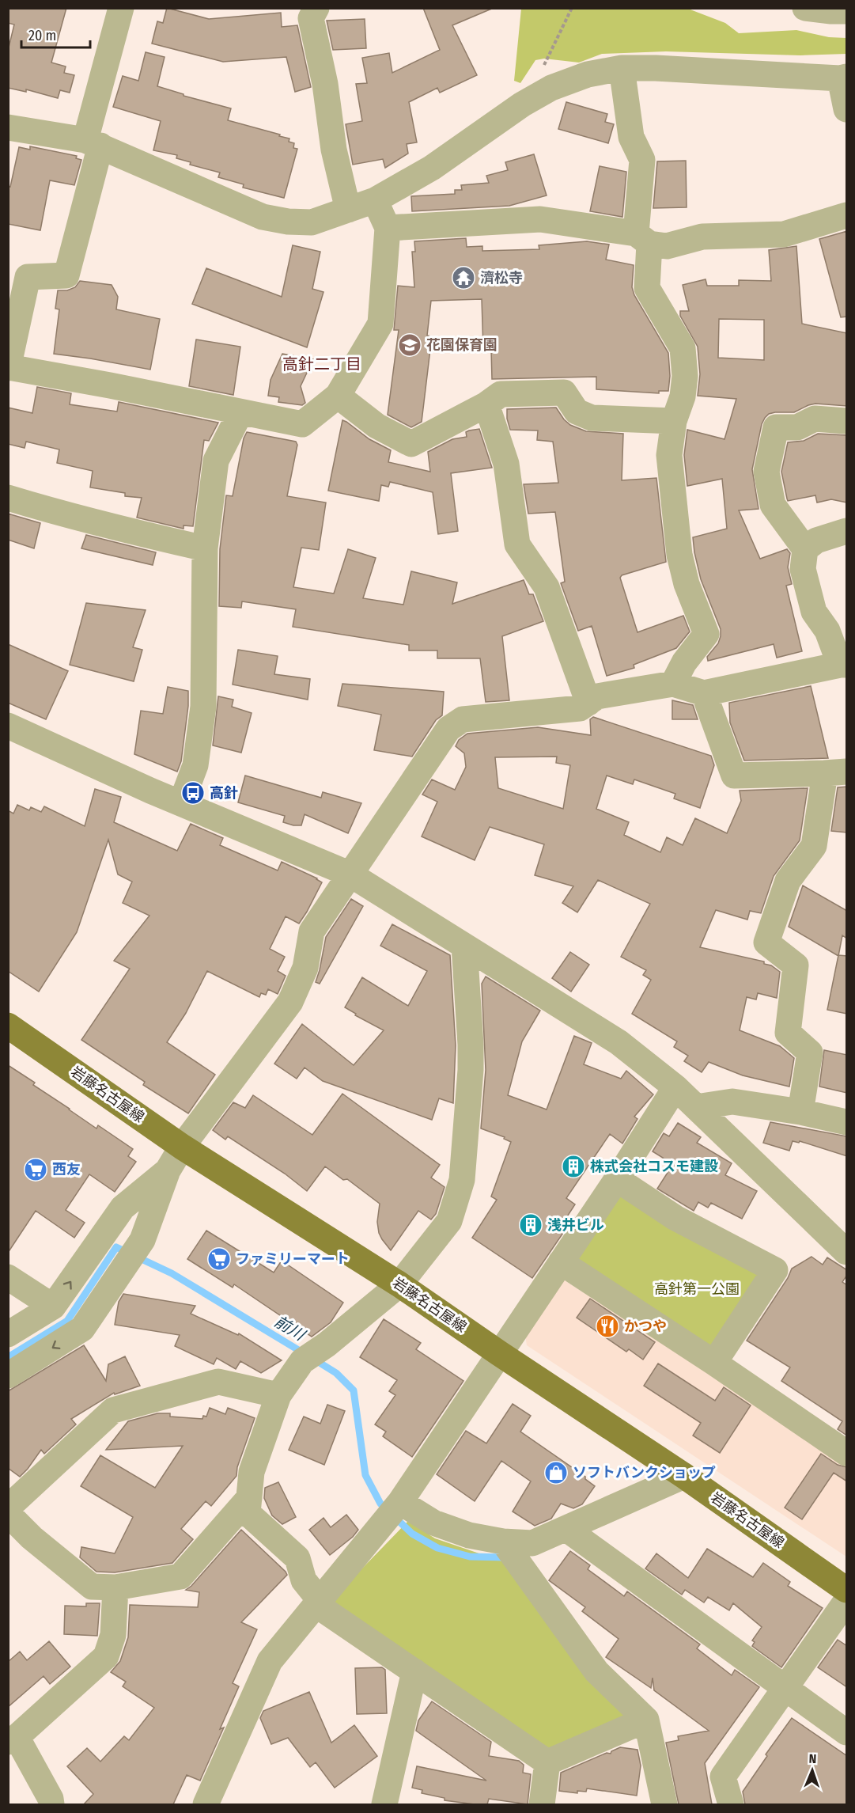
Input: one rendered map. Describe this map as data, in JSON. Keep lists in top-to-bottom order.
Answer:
{
  "streets": {
    "main road": ["岩藤名古屋線"]
  },
  "districts": ["高針二丁目"],
  "water": ["前川"],
  "parks": ["高針第一公園"],
  "places": {
    "temple": ["濟松寺"],
    "school or university": ["花園保育園"],
    "bus stop": ["高針"],
    "building": ["株式会社コスモ建設", "浅井ビル"],
    "supermarket": ["西友", "ファミリーマート"],
    "restaurant": ["かつや"],
    "shop": ["ソフトバンクショップ"]
  },
  "scale_bar": "20 m",
  "north": "top"
}
